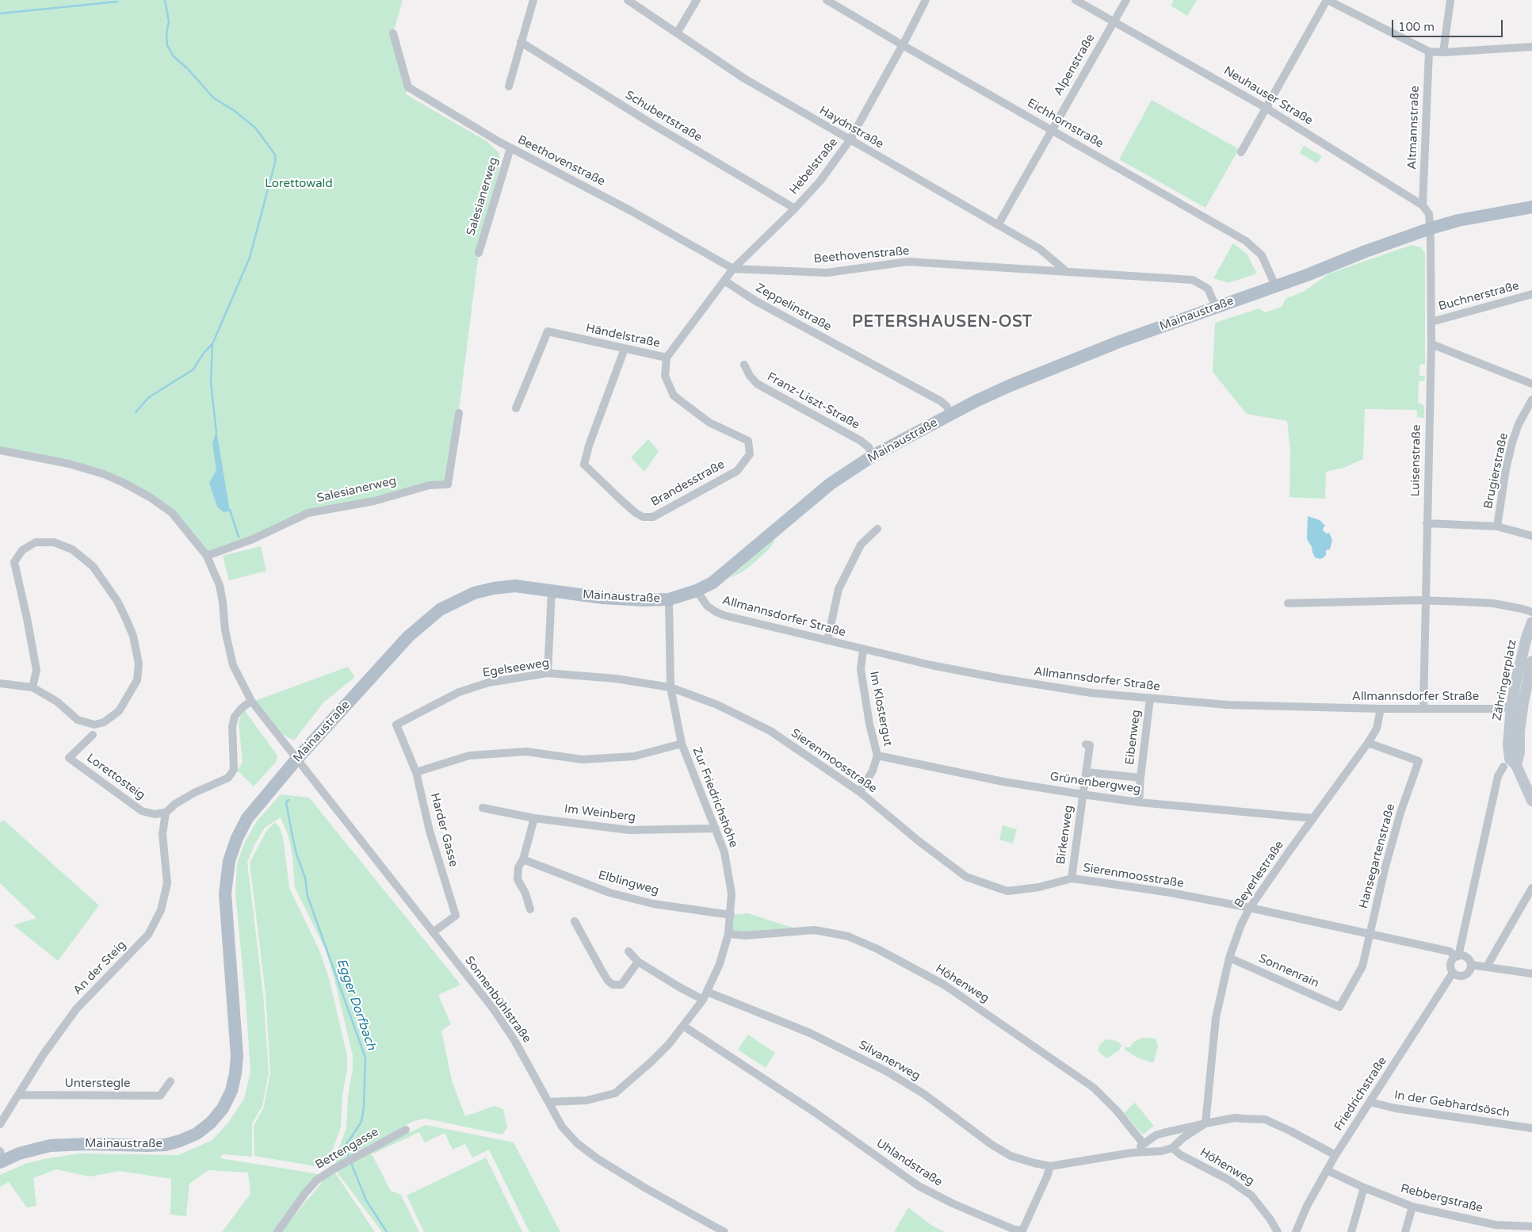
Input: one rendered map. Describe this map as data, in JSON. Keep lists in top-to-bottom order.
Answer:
{
  "streets": {
    "main road": ["Mainaustraße", "Zähringerplatz"],
    "street": [
      "Alpenstraße",
      "Neuhauser Straße",
      "Schubertstraße",
      "Eichhornstraße",
      "Haydnstraße",
      "Altmannstraße",
      "Beethovenstraße",
      "Hebelstraße",
      "Salesianerweg",
      "Buchnerstraße",
      "Zeppelinstraße",
      "Händelstraße",
      "Franz-Liszt-Straße",
      "Luisenstraße",
      "Brugierstraße",
      "Brandesstraße",
      "Allmannsdorfer Straße",
      "Egelseeweg",
      "Im Klostergut",
      "Eibenweg",
      "Sierenmoosstraße",
      "Lorettosteig",
      "Grünenbergweg",
      "Zur Friedrichshöhe",
      "Im Weinberg",
      "Harder Gasse",
      "Birkenweg",
      "Hansegartenstraße",
      "Beyerlestraße",
      "Elblingweg",
      "An der Steig",
      "Sonnenrain",
      "Höhenweg",
      "Sonnenbühlstraße",
      "Silvanerweg",
      "Unterstegle",
      "Friedrichstraße",
      "In der Gebhardsösch",
      "Bettengasse",
      "Uhlandstraße",
      "Rebbergstraße"
    ]
  },
  "crossings": [
    ["Alpenstraße", "Neuhauser Straße"],
    ["Alpenstraße", "Eichhornstraße"],
    ["Alpenstraße", "Haydnstraße"],
    ["Neuhauser Straße", "Altmannstraße"],
    ["Schubertstraße", "Hebelstraße"],
    ["Eichhornstraße", "Hebelstraße"],
    ["Eichhornstraße", "Mainaustraße"],
    ["Haydnstraße", "Beethovenstraße"],
    ["Haydnstraße", "Hebelstraße"],
    ["Beethovenstraße", "Hebelstraße"],
    ["Beethovenstraße", "Salesianerweg"],
    ["Beethovenstraße", "Mainaustraße"],
    ["Beethovenstraße", "Händelstraße"],
    ["Hebelstraße", "Händelstraße"],
    ["Salesianerweg", "Sonnenbühlstraße"],
    ["Buchnerstraße", "Luisenstraße"],
    ["Zeppelinstraße", "Mainaustraße"],
    ["Zeppelinstraße", "Händelstraße"],
    ["Mainaustraße", "Franz-Liszt-Straße"],
    ["Mainaustraße", "Luisenstraße"],
    ["Mainaustraße", "Allmannsdorfer Straße"],
    ["Mainaustraße", "Zur Friedrichshöhe"],
    ["Mainaustraße", "Sonnenbühlstraße"],
    ["Händelstraße", "Brandesstraße"],
    ["Luisenstraße", "Allmannsdorfer Straße"],
    ["Allmannsdorfer Straße", "Zähringerplatz"],
    ["Allmannsdorfer Straße", "Im Klostergut"],
    ["Allmannsdorfer Straße", "Eibenweg"],
    ["Allmannsdorfer Straße", "Beyerlestraße"],
    ["Egelseeweg", "Sierenmoosstraße"],
    ["Egelseeweg", "Zur Friedrichshöhe"],
    ["Egelseeweg", "Harder Gasse"],
    ["Im Klostergut", "Sierenmoosstraße"],
    ["Im Klostergut", "Grünenbergweg"],
    ["Eibenweg", "Grünenbergweg"],
    ["Sierenmoosstraße", "Zur Friedrichshöhe"],
    ["Sierenmoosstraße", "Birkenweg"],
    ["Sierenmoosstraße", "Hansegartenstraße"],
    ["Sierenmoosstraße", "Beyerlestraße"],
    ["Sierenmoosstraße", "Friedrichstraße"],
    ["Lorettosteig", "An der Steig"],
    ["Grünenbergweg", "Birkenweg"],
    ["Grünenbergweg", "Beyerlestraße"],
    ["Zur Friedrichshöhe", "Im Weinberg"],
    ["Zur Friedrichshöhe", "Elblingweg"],
    ["Zur Friedrichshöhe", "Höhenweg"],
    ["Zur Friedrichshöhe", "Sonnenbühlstraße"],
    ["Zur Friedrichshöhe", "Silvanerweg"],
    ["Zur Friedrichshöhe", "Uhlandstraße"],
    ["Harder Gasse", "Sonnenbühlstraße"],
    ["Hansegartenstraße", "Beyerlestraße"],
    ["Hansegartenstraße", "Sonnenrain"],
    ["Beyerlestraße", "Sonnenrain"],
    ["An der Steig", "Unterstegle"],
    ["Silvanerweg", "Uhlandstraße"],
    ["Friedrichstraße", "In der Gebhardsösch"],
    ["Friedrichstraße", "Rebbergstraße"]
  ],
  "districts": ["PETERSHAUSEN-OST"],
  "water": ["Egger Dorfbach"],
  "parks": ["Lorettowald"],
  "scale_bar": "100 m"
}
